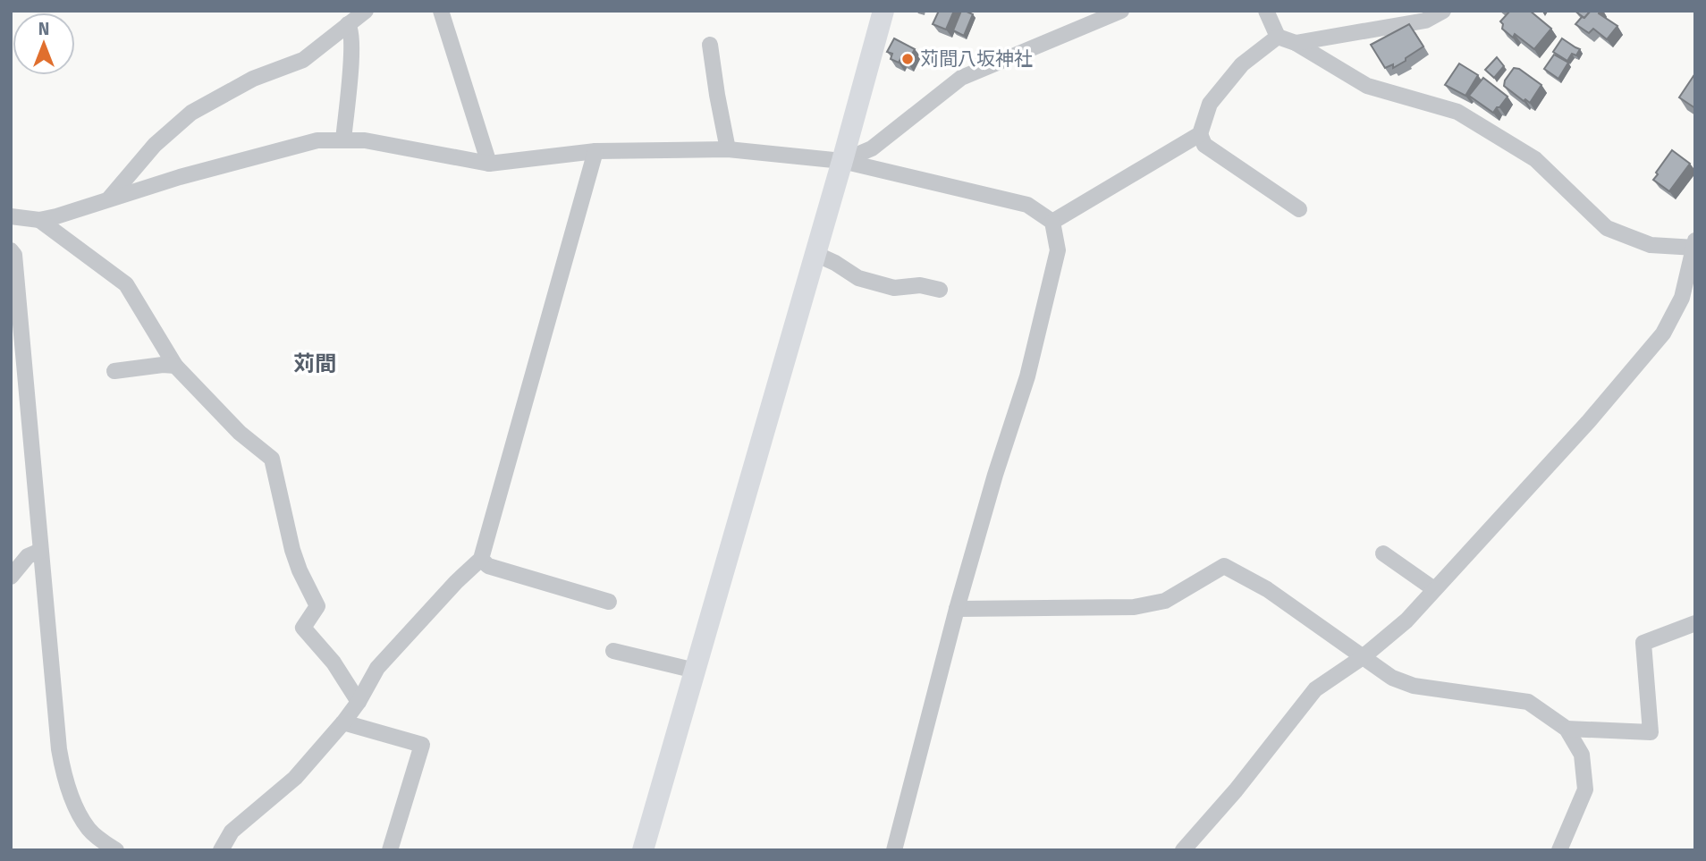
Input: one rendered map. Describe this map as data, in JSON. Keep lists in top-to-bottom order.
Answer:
{
  "districts": ["苅間"],
  "places": ["苅間八坂神社"],
  "north": "top"
}
